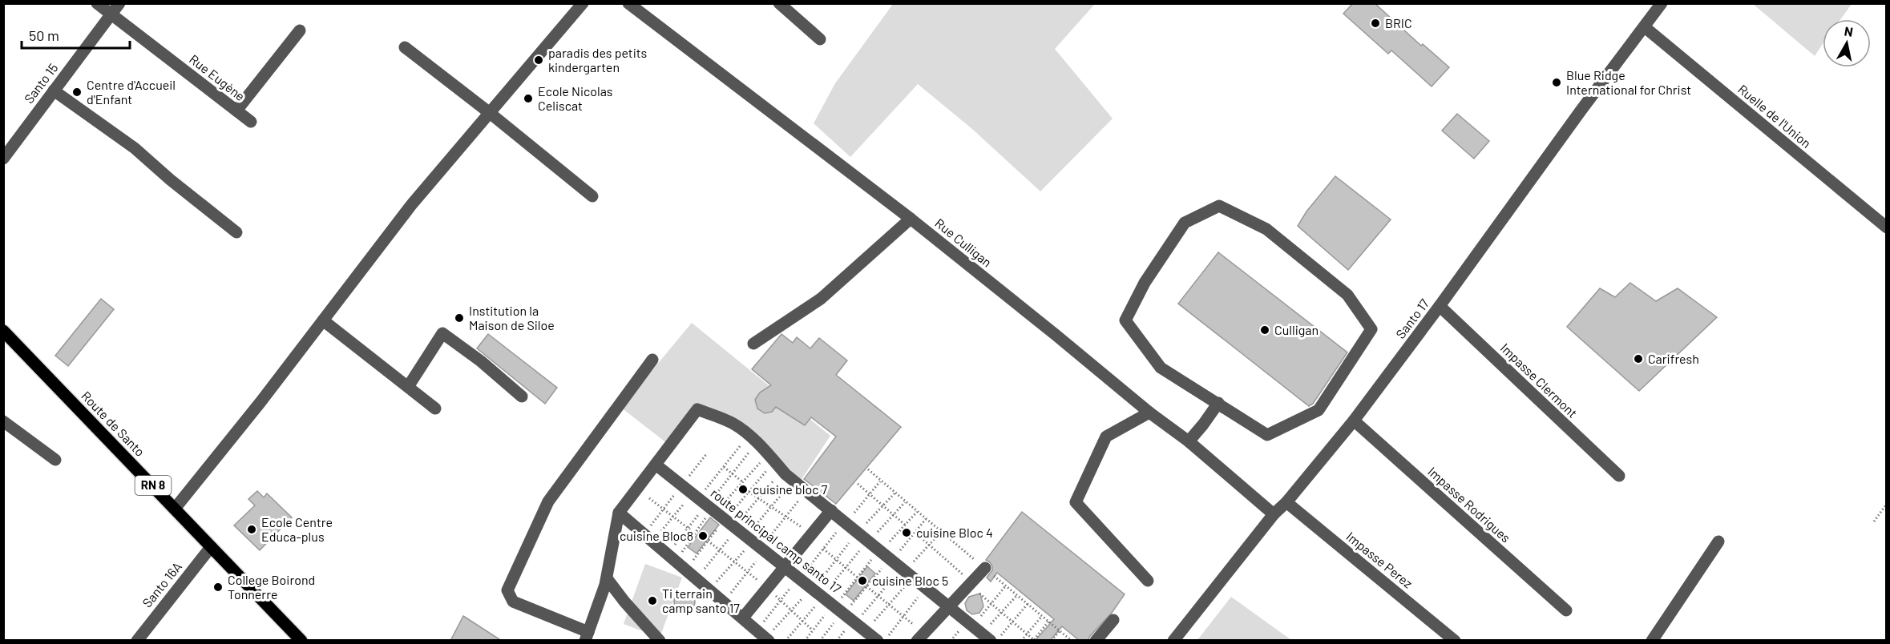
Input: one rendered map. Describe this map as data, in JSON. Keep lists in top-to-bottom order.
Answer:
{
  "streets": {
    "main road": ["Route de Santo", "RN 8"],
    "street": [
      "Rue Eugène",
      "Santo 15",
      "Ruelle de l'Union",
      "Rue Culligan",
      "Santo 17",
      "Impasse Clermont",
      "Impasse Rodrigues",
      "route principal camp santo 17",
      "Impasse Perez",
      "Santo 16A"
    ]
  },
  "crossings": [
    ["Rue Eugène", "Santo 15"],
    ["Ruelle de l'Union", "Santo 17"],
    ["Rue Culligan", "Santo 17"],
    ["Santo 17", "Impasse Clermont"],
    ["Santo 17", "Impasse Rodrigues"],
    ["Santo 17", "Impasse Perez"],
    ["Route de Santo", "Santo 16A"]
  ],
  "places": [
    "BRIC",
    "paradis des petits kindergarten",
    "Blue Ridge International for Christ",
    "Centre d'Accueil d'Enfant",
    "Ecole Nicolas Celiscat",
    "Institution la Maison de Siloe",
    "Culligan",
    "Carifresh",
    "cuisine bloc 7",
    "Ecole Centre Educa-plus",
    "cuisine Bloc 4",
    "cuisine Bloc8",
    "cuisine Bloc 5",
    "College Boirond Tonnerre",
    "Ti terrain camp santo 17"
  ],
  "scale_bar": "50 m",
  "north": "top"
}
